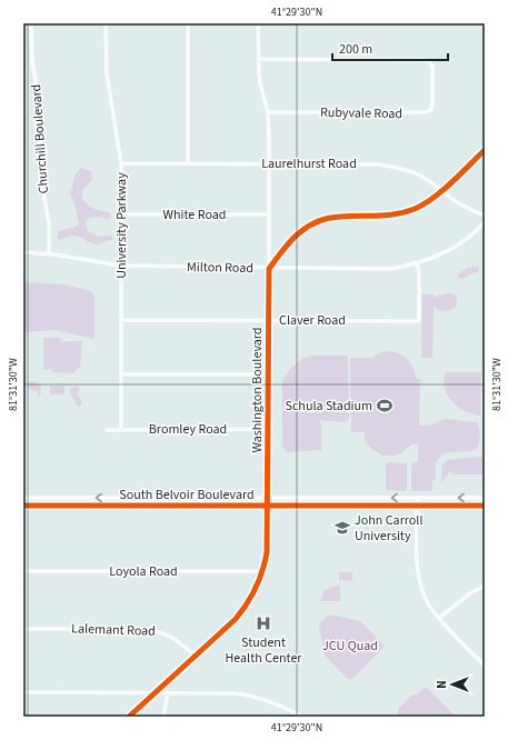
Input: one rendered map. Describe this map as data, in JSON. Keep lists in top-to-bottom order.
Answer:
{
  "streets": {
    "street": [
      "Rubyvale Road",
      "Churchill Boulevard",
      "Laurelhurst Road",
      "White Road",
      "University Parkway",
      "Milton Road",
      "Claver Road",
      "Washington Boulevard",
      "Bromley Road",
      "South Belvoir Boulevard",
      "Loyola Road",
      "Lalemant Road"
    ]
  },
  "crossings": [
    ["Rubyvale Road", "Washington Boulevard"],
    ["Churchill Boulevard", "Milton Road"],
    ["Laurelhurst Road", "University Parkway"],
    ["Laurelhurst Road", "Washington Boulevard"],
    ["White Road", "University Parkway"],
    ["White Road", "Washington Boulevard"],
    ["University Parkway", "Milton Road"],
    ["University Parkway", "Claver Road"],
    ["University Parkway", "Bromley Road"],
    ["Milton Road", "Claver Road"],
    ["Milton Road", "Washington Boulevard"],
    ["Claver Road", "Washington Boulevard"],
    ["Washington Boulevard", "Bromley Road"],
    ["Washington Boulevard", "South Belvoir Boulevard"],
    ["Washington Boulevard", "Loyola Road"],
    ["Washington Boulevard", "Lalemant Road"]
  ],
  "parks": ["JCU Quad"],
  "places": {
    "sports": ["Schula Stadium"],
    "school or university": ["John Carroll University"],
    "hospital": ["Student Health Center"]
  },
  "scale_bar": "200 m",
  "north": "left",
  "coordinates": ["41°29'30\"N", "81°31'30\"W"]
}
